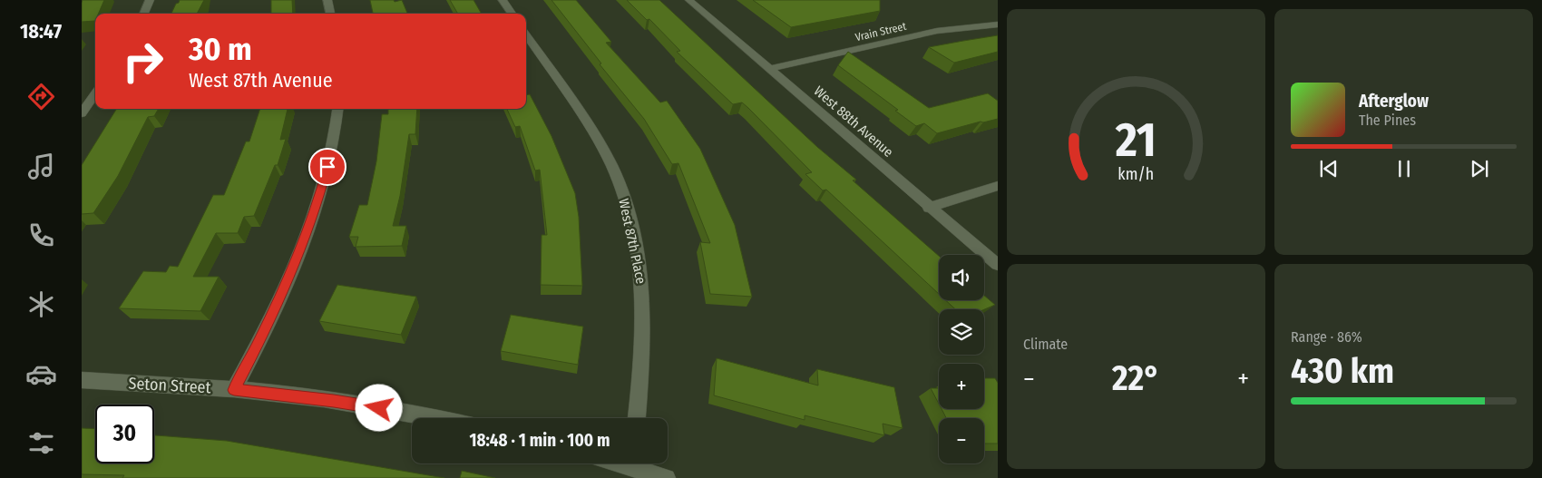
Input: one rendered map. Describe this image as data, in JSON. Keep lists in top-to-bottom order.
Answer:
{
  "streets": {
    "street": [
      "Vrain Street",
      "West 88th Avenue",
      "West 87th Place",
      "Seton Street"
    ]
  },
  "crossings": [
    ["Vrain Street", "West 88th Avenue"]
  ],
  "page": {
    "tabs": "18:47",
    "turn": ["30 m", "West 87th Avenue"],
    "song": ["Afterglow", "The Pines"],
    "map_buttons": ["+", "−"],
    "tile": [
      "Climate",
      ["Range · 86%", "430 km"]
    ],
    "heat": ["−", "22°", "+"],
    "limit": "30",
    "trip": "18:48 · 1 min · 100 m",
    "gauge": ["21", "km/h"]
  }
}
